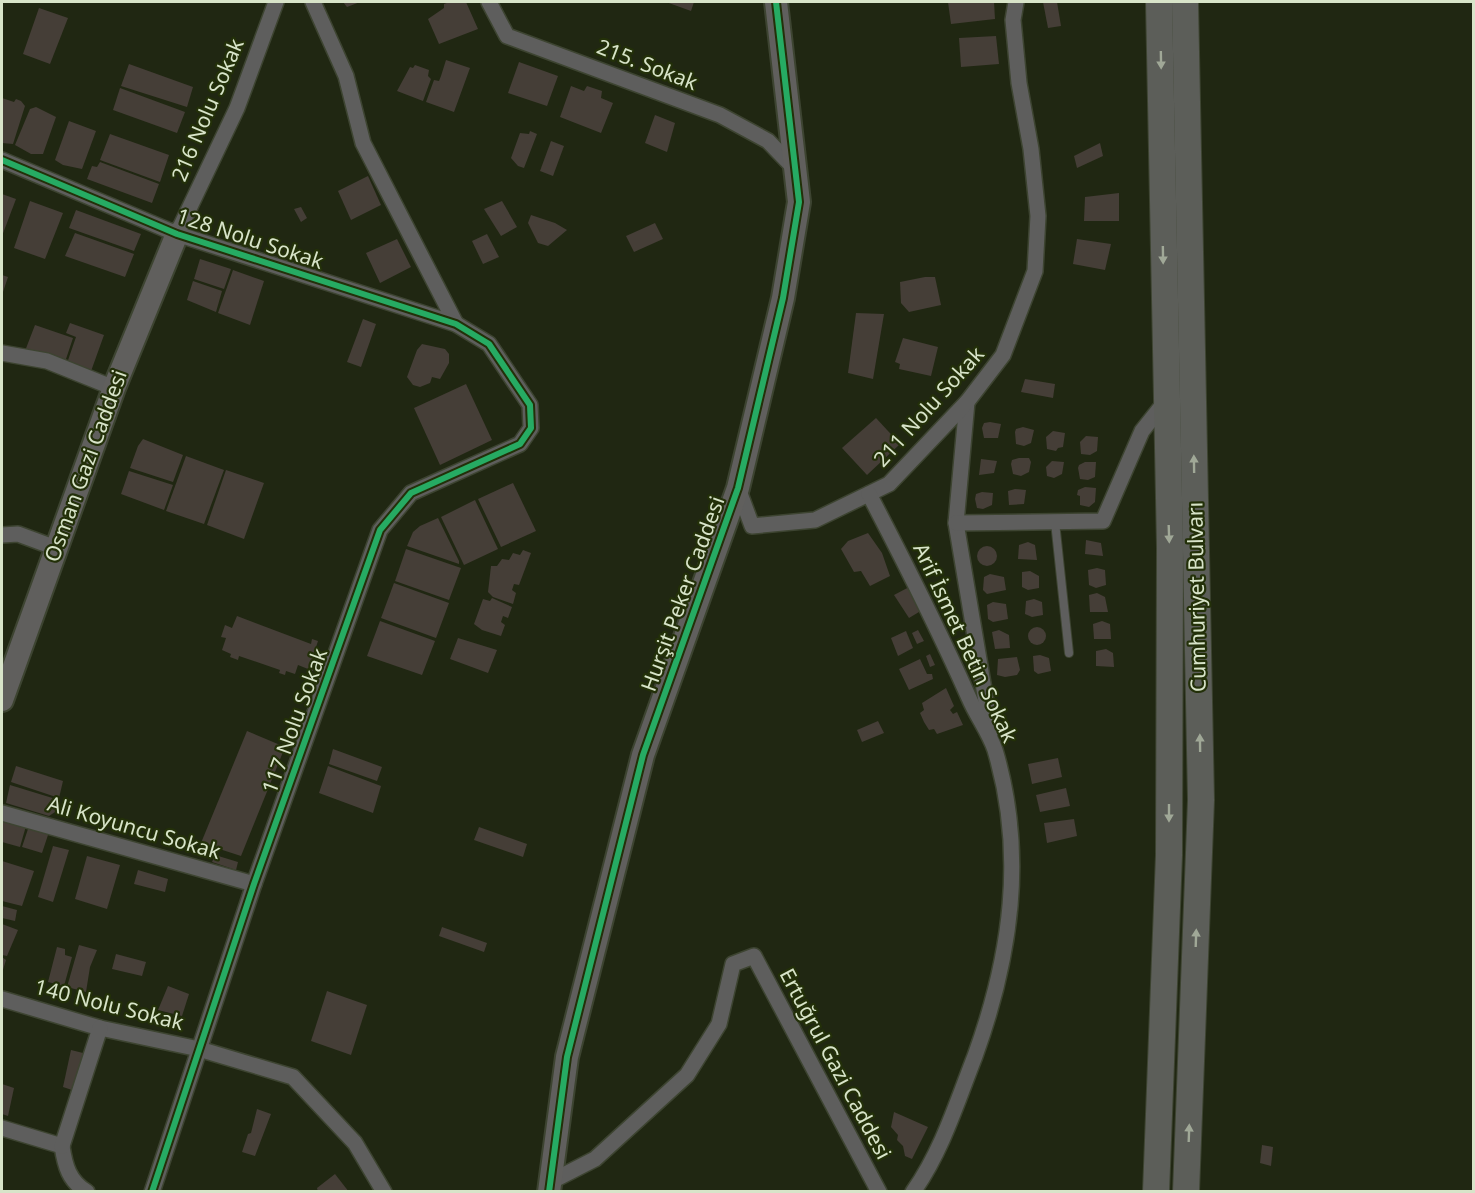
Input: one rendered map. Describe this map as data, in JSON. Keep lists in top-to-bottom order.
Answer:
{
  "streets": {
    "main road": ["Cumhuriyet Bulvarı"],
    "street": [
      "215. Sokak",
      "216 Nolu Sokak",
      "128 Nolu Sokak",
      "211 Nolu Sokak",
      "Osman Gazi Caddesi",
      "Hurşit Peker Caddesi",
      "Arif İsmet Betin Sokak",
      "117 Nolu Sokak",
      "Ali Koyuncu Sokak",
      "140 Nolu Sokak",
      "Ertuğrul Gazi Caddesi"
    ]
  },
  "crossings": [
    ["215. Sokak", "Hurşit Peker Caddesi"],
    ["216 Nolu Sokak", "128 Nolu Sokak"],
    ["216 Nolu Sokak", "Osman Gazi Caddesi"],
    ["128 Nolu Sokak", "Osman Gazi Caddesi"],
    ["128 Nolu Sokak", "117 Nolu Sokak"],
    ["211 Nolu Sokak", "Hurşit Peker Caddesi"],
    ["211 Nolu Sokak", "Arif İsmet Betin Sokak"],
    ["Hurşit Peker Caddesi", "Ertuğrul Gazi Caddesi"],
    ["117 Nolu Sokak", "Ali Koyuncu Sokak"],
    ["117 Nolu Sokak", "140 Nolu Sokak"]
  ]
}
